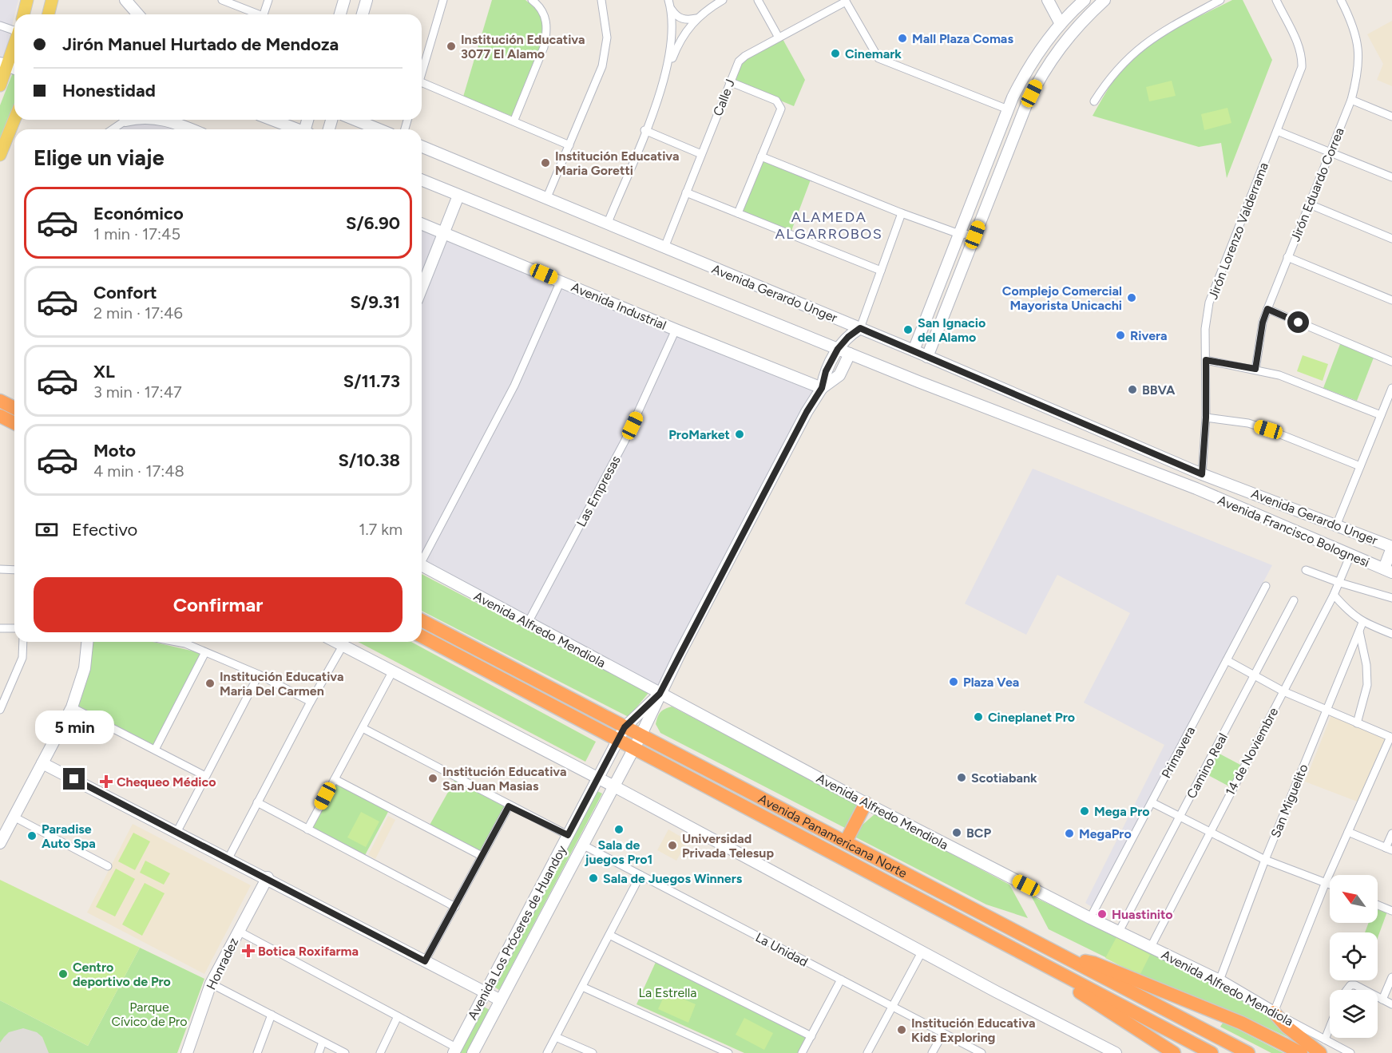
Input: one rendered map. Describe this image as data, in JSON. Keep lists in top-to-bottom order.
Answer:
{
  "streets": {
    "highway": ["Avenida Panamericana Norte"],
    "main road": [
      "Avenida Gerardo Unger",
      "Avenida Industrial",
      "Avenida Francisco Bolognesi",
      "Avenida Alfredo Mendiola",
      "Avenida Los Próceres de Huandoy",
      "Honradez"
    ],
    "street": [
      "Calle J",
      "Jirón Eduardo Correa",
      "Jirón Lorenzo Valderrama",
      "Las Empresas",
      "14 de Noviembre",
      "Primavera",
      "Camino Real",
      "San Miguelito",
      "La Unidad"
    ]
  },
  "crossings": [
    ["Calle J", "Avenida Gerardo Unger"],
    ["Jirón Lorenzo Valderrama", "Avenida Gerardo Unger"],
    ["Avenida Gerardo Unger", "Avenida Francisco Bolognesi"],
    ["Avenida Gerardo Unger", "Avenida Los Próceres de Huandoy"],
    ["Avenida Industrial", "Las Empresas"],
    ["Avenida Industrial", "Avenida Los Próceres de Huandoy"],
    ["Las Empresas", "Avenida Alfredo Mendiola"],
    ["Avenida Francisco Bolognesi", "14 de Noviembre"],
    ["Avenida Alfredo Mendiola", "14 de Noviembre"],
    ["Avenida Alfredo Mendiola", "Primavera"],
    ["Avenida Alfredo Mendiola", "Camino Real"],
    ["Avenida Alfredo Mendiola", "San Miguelito"],
    ["Avenida Alfredo Mendiola", "Avenida Los Próceres de Huandoy"],
    ["Avenida Panamericana Norte", "Avenida Los Próceres de Huandoy"],
    ["Avenida Los Próceres de Huandoy", "La Unidad"]
  ],
  "districts": ["ALAMEDA ALGARROBOS"],
  "parks": ["La Estrella", "Parque Cívico de Pro"],
  "places": {
    "other": [
      "Mall Plaza Comas",
      "Institución Educativa 3077 El Alamo",
      "Cinemark",
      "Institución Educativa Maria Goretti",
      "Complejo Comercial Mayorista Unicachi",
      "San Ignacio del Alamo",
      "Rivera",
      "BBVA",
      "ProMarket",
      "Plaza Vea",
      "Institución Educativa Maria Del Carmen",
      "Cineplanet Pro",
      "Scotiabank",
      "Institución Educativa San Juan Masias",
      "Mega Pro",
      "Sala de juegos Pro1",
      "BCP",
      "MegaPro",
      "Paradise Auto Spa",
      "Universidad Privada Telesup",
      "Sala de Juegos Winners",
      "Huastinito",
      "Centro deportivo de Pro",
      "Institución Educativa Kids Exploring"
    ],
    "health": ["Chequeo Médico", "Botica Roxifarma"]
  },
  "north": "top left",
  "page": {
    "banner": ["Jirón Manuel Hurtado de Mendoza", "Honestidad"],
    "heading": "Elige un viaje",
    "list": [
      {
        "name": "Económico",
        "note": "1 min · 17:45",
        "value": "S/6.90"
      },
      {
        "name": "Confort",
        "note": "2 min · 17:46",
        "value": "S/9.31"
      },
      {
        "name": "XL",
        "note": "3 min · 17:47",
        "value": "S/11.73"
      },
      {
        "name": "Moto",
        "note": "4 min · 17:48",
        "value": "S/10.38"
      }
    ],
    "pay": ["Efectivo", "1.7 km"],
    "buttons": "Confirmar",
    "bubble": "5 min"
  }
}
